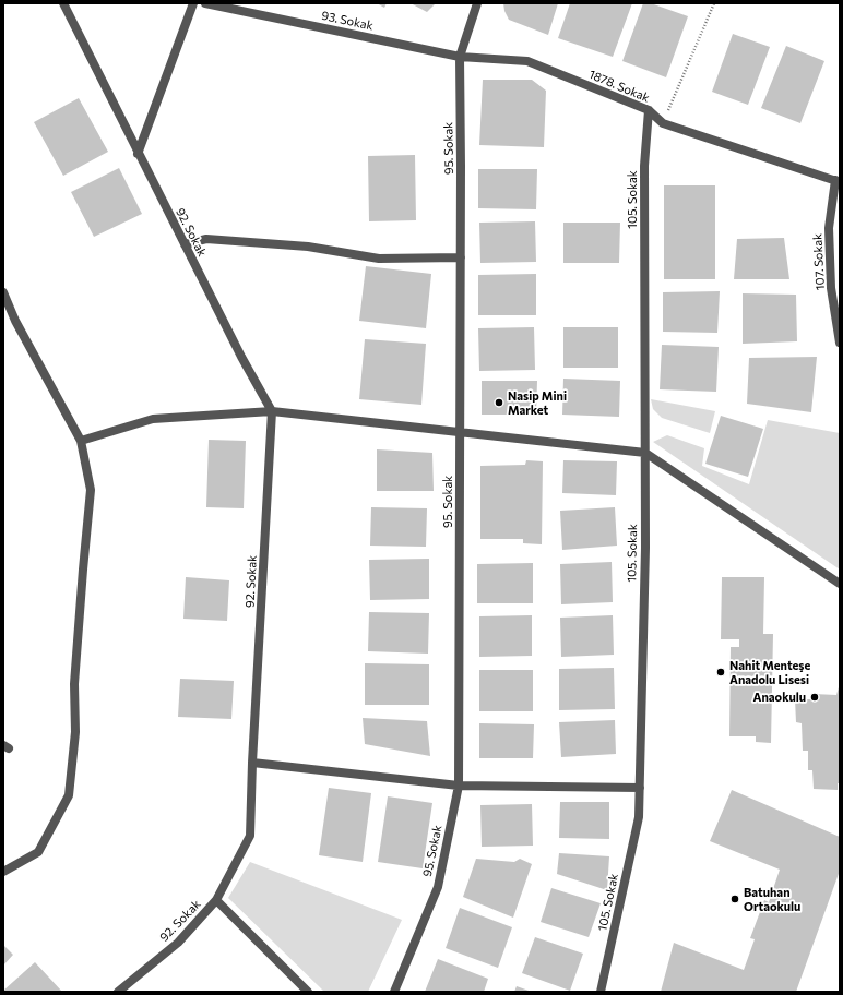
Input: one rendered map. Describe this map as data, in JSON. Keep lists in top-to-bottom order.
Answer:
{
  "streets": {
    "street": [
      "93. Sokak",
      "1878. Sokak",
      "95. Sokak",
      "105. Sokak",
      "92. Sokak",
      "107. Sokak"
    ]
  },
  "crossings": [
    ["93. Sokak", "1878. Sokak"],
    ["93. Sokak", "95. Sokak"],
    ["1878. Sokak", "95. Sokak"],
    ["1878. Sokak", "105. Sokak"],
    ["1878. Sokak", "107. Sokak"]
  ],
  "places": [
    "Nasip Mini Market",
    "Nahit Menteşe Anadolu Lisesi",
    "Anaokulu",
    "Batuhan Ortaokulu"
  ]
}
